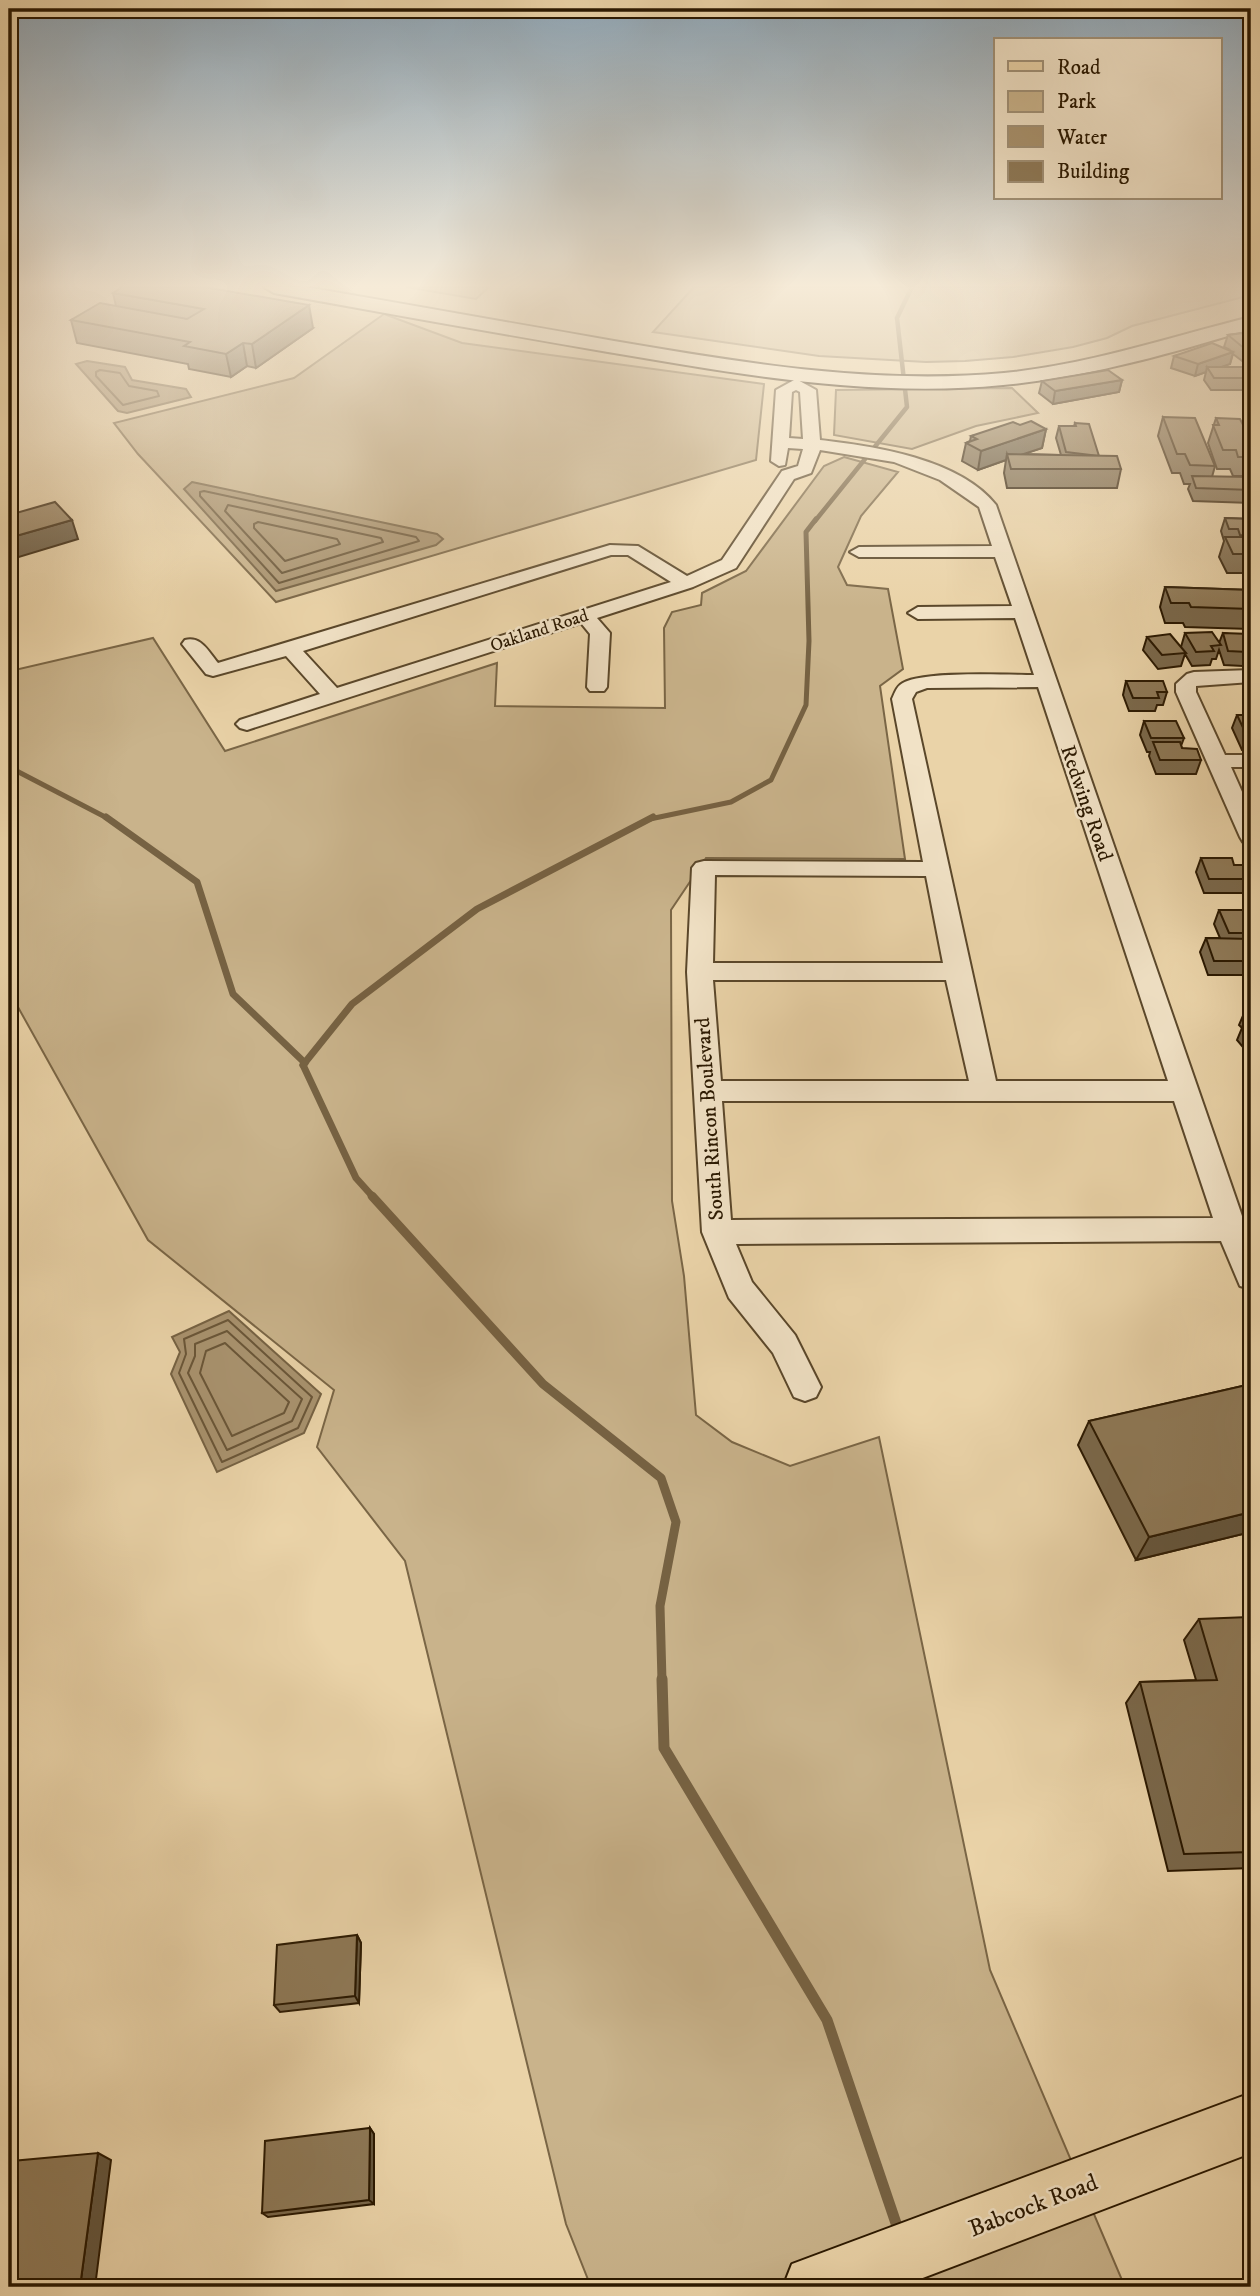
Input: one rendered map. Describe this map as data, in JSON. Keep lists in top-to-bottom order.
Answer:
{
  "streets": {
    "main road": ["Babcock Road"],
    "street": ["Oakland Road", "Redwing Road", "South Rincon Boulevard"]
  },
  "crossings": [
    ["Oakland Road", "Redwing Road"]
  ],
  "legend": [
    "Road",
    "Park",
    "Water",
    "Building"
  ]
}
